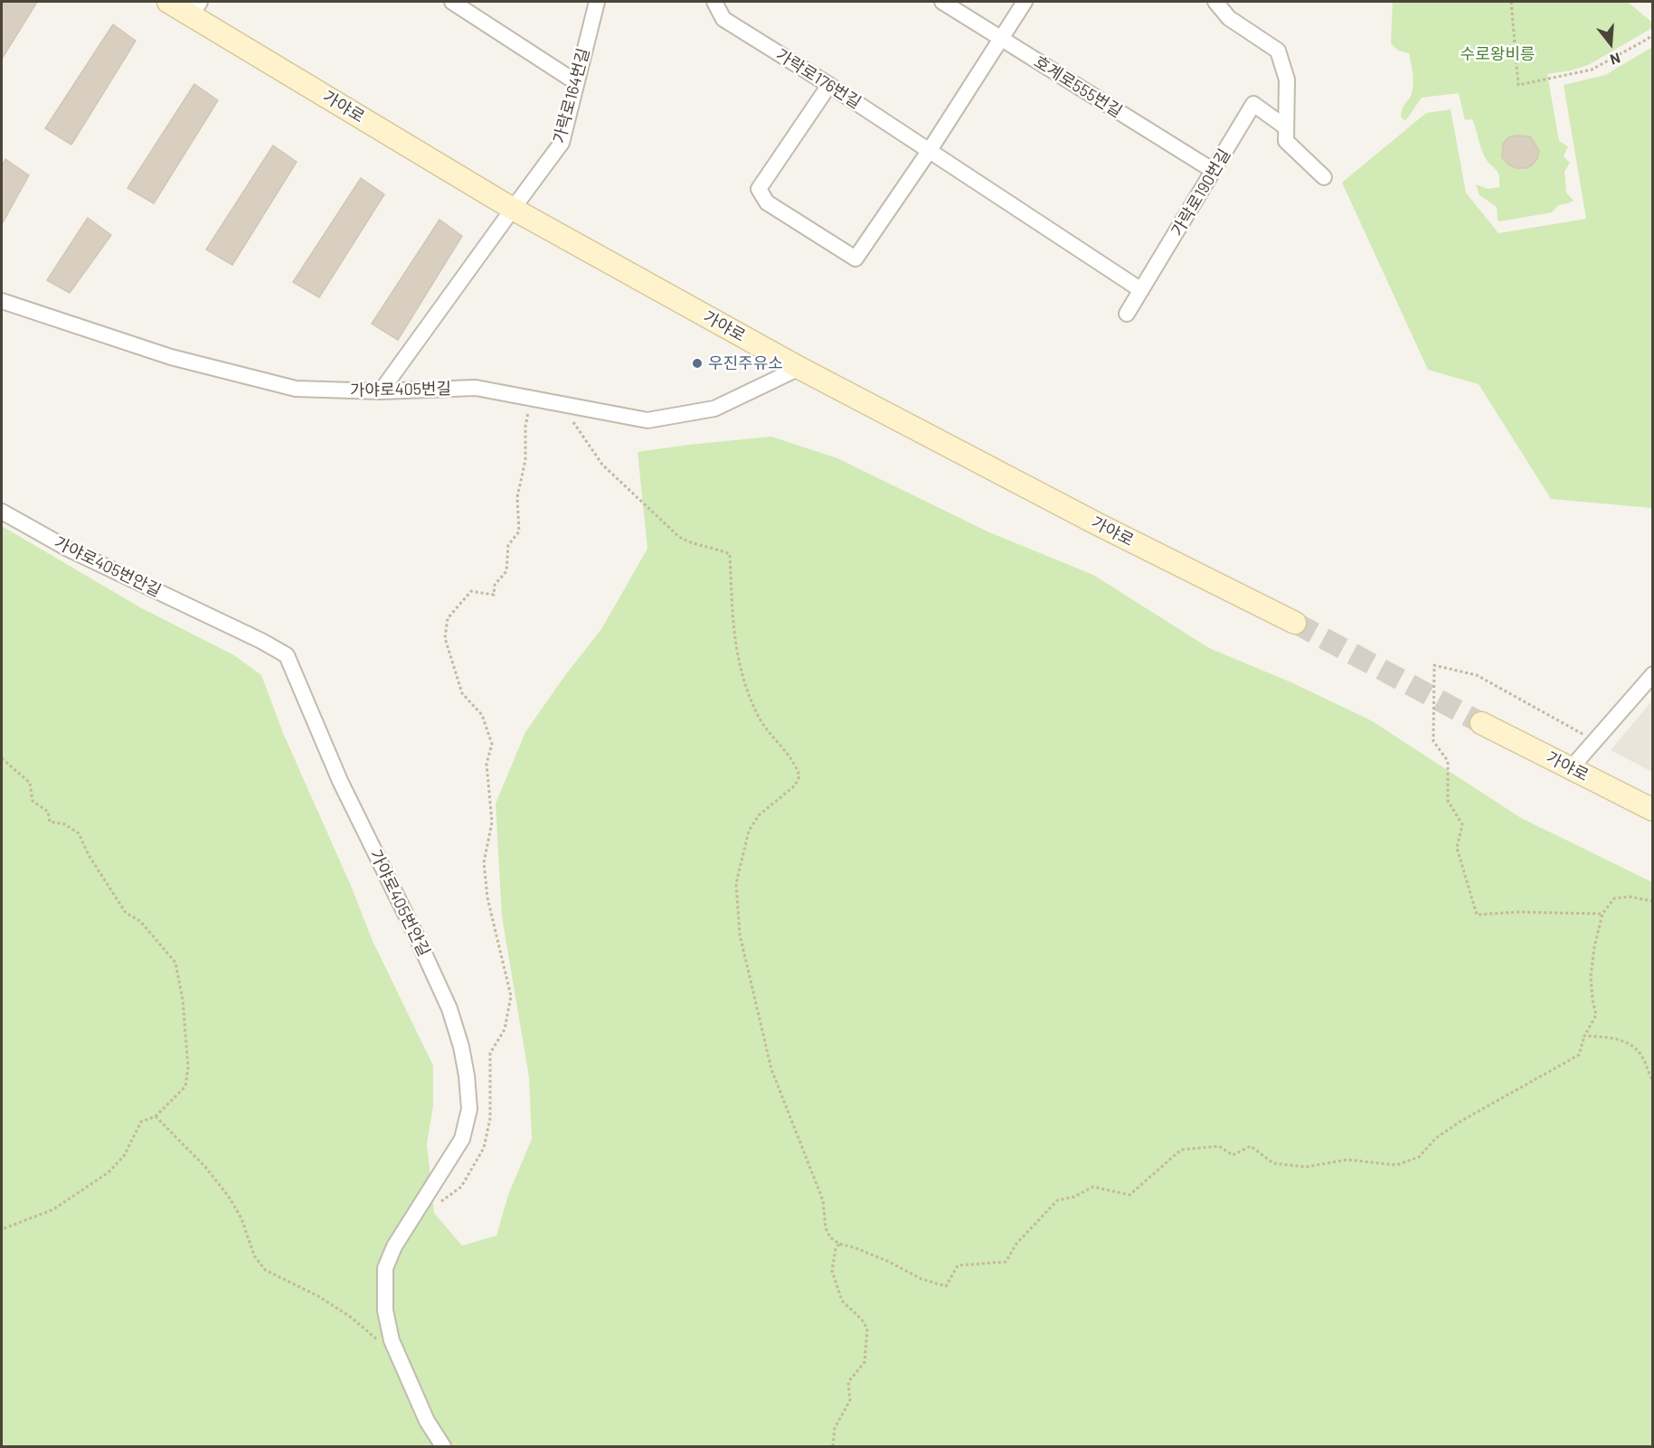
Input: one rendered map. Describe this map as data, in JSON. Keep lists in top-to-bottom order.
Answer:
{
  "streets": {
    "main road": ["가야로"],
    "street": [
      "가락로176번길",
      "호계로555번길",
      "가락로164번길",
      "가락로190번길",
      "가야로405번길",
      "가야로405번안길"
    ]
  },
  "crossings": [
    ["가락로176번길", "가락로190번길"],
    ["호계로555번길", "가락로190번길"],
    ["가락로164번길", "가야로"],
    ["가락로164번길", "가야로405번길"],
    ["가야로", "가야로405번길"]
  ],
  "parks": ["수로왕비릉"],
  "places": ["우진주유소"],
  "north": "bottom"
}
